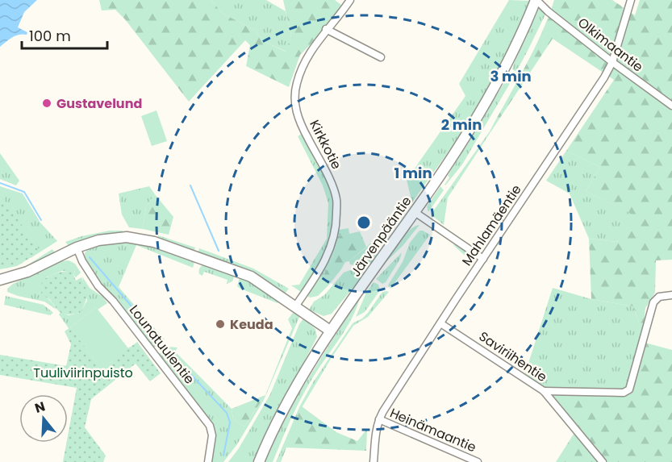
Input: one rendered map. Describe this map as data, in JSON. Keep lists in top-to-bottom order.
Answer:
{
  "streets": {
    "main road": ["Järvenpääntie"],
    "street": [
      "Olkimaantie",
      "Kirkkotie",
      "Mahlamäentie",
      "Lounatuulentie",
      "Saviriihentie",
      "Heinämaantie"
    ]
  },
  "crossings": [
    ["Olkimaantie", "Mahlamäentie"],
    ["Olkimaantie", "Järvenpääntie"],
    ["Mahlamäentie", "Saviriihentie"],
    ["Mahlamäentie", "Heinämaantie"]
  ],
  "parks": ["Tuuliviirinpuisto"],
  "places": ["Gustavelund", "Keuda"],
  "scale_bar": "100 m",
  "north": "top",
  "rings": ["3 min", "2 min", "1 min"]
}
